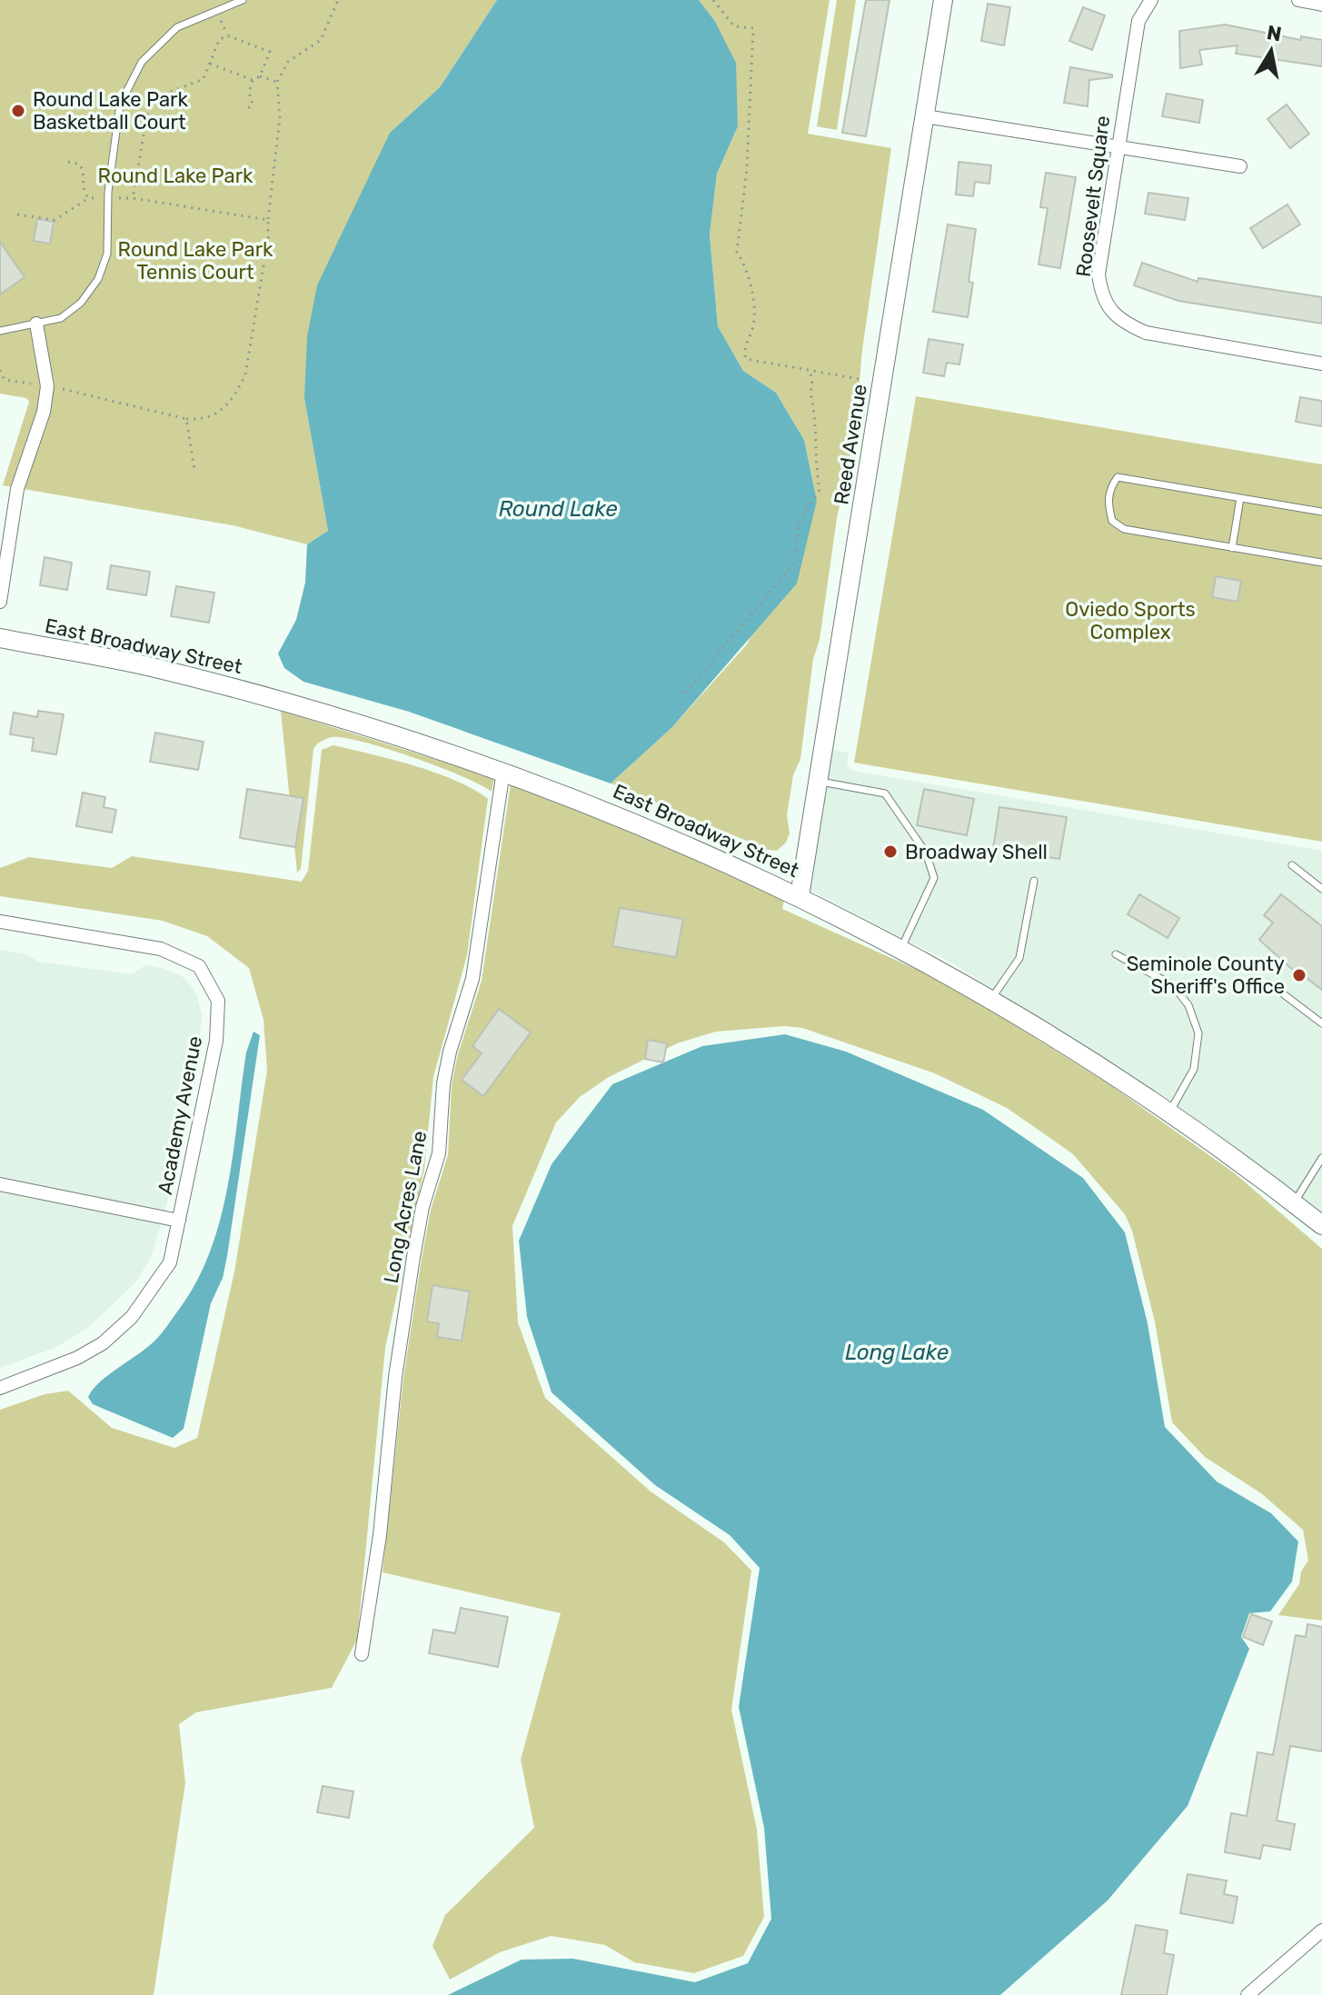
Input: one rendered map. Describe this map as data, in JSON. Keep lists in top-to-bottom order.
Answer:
{
  "streets": {
    "main road": ["Reed Avenue", "East Broadway Street"],
    "street": ["Roosevelt Square", "Academy Avenue", "Long Acres Lane"]
  },
  "crossings": [
    ["Reed Avenue", "East Broadway Street"],
    ["East Broadway Street", "Long Acres Lane"]
  ],
  "water": ["Round Lake", "Long Lake"],
  "parks": ["Round Lake Park", "Round Lake Park Tennis Court", "Oviedo Sports Complex"],
  "places": ["Round Lake Park Basketball Court", "Broadway Shell", "Seminole County Sheriff's Office"],
  "north": "top"
}
